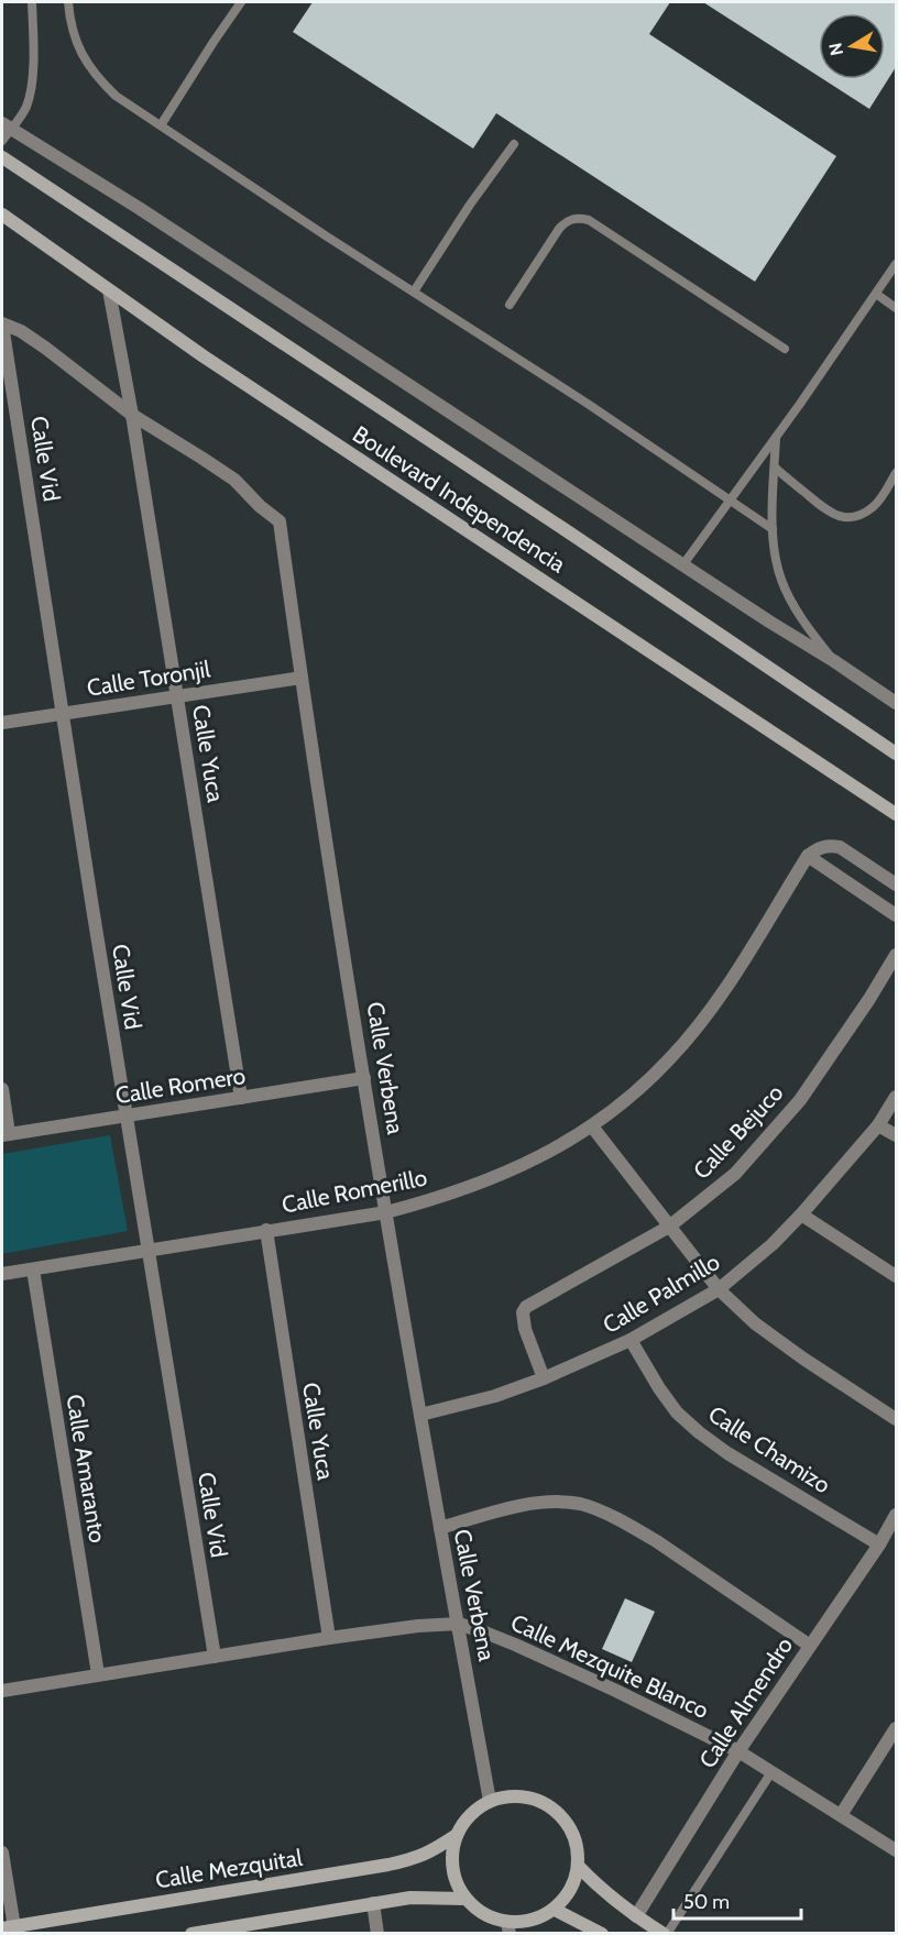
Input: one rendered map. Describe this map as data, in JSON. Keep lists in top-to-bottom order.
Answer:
{
  "streets": {
    "main road": ["Boulevard Independencia", "Calle Mezquital"],
    "street": [
      "Calle Vid",
      "Calle Toronjil",
      "Calle Yuca",
      "Calle Verbena",
      "Calle Romero",
      "Calle Bejuco",
      "Calle Romerillo",
      "Calle Palmillo",
      "Calle Chamizo",
      "Calle Amaranto",
      "Calle Mezquite Blanco",
      "Calle Almendro"
    ]
  },
  "crossings": [
    ["Calle Vid", "Calle Toronjil"],
    ["Calle Vid", "Calle Verbena"],
    ["Calle Vid", "Calle Romero"],
    ["Calle Vid", "Calle Romerillo"],
    ["Calle Vid", "Calle Mezquite Blanco"],
    ["Boulevard Independencia", "Calle Yuca"],
    ["Calle Toronjil", "Calle Yuca"],
    ["Calle Toronjil", "Calle Verbena"],
    ["Calle Yuca", "Calle Verbena"],
    ["Calle Yuca", "Calle Romero"],
    ["Calle Yuca", "Calle Romerillo"],
    ["Calle Yuca", "Calle Mezquite Blanco"],
    ["Calle Verbena", "Calle Romero"],
    ["Calle Verbena", "Calle Romerillo"],
    ["Calle Verbena", "Calle Palmillo"],
    ["Calle Verbena", "Calle Mezquite Blanco"],
    ["Calle Verbena", "Calle Mezquital"],
    ["Calle Bejuco", "Calle Palmillo"],
    ["Calle Romerillo", "Calle Amaranto"],
    ["Calle Palmillo", "Calle Chamizo"],
    ["Calle Chamizo", "Calle Almendro"],
    ["Calle Amaranto", "Calle Mezquite Blanco"],
    ["Calle Mezquite Blanco", "Calle Almendro"]
  ],
  "scale_bar": "50 m",
  "north": "left"
}
